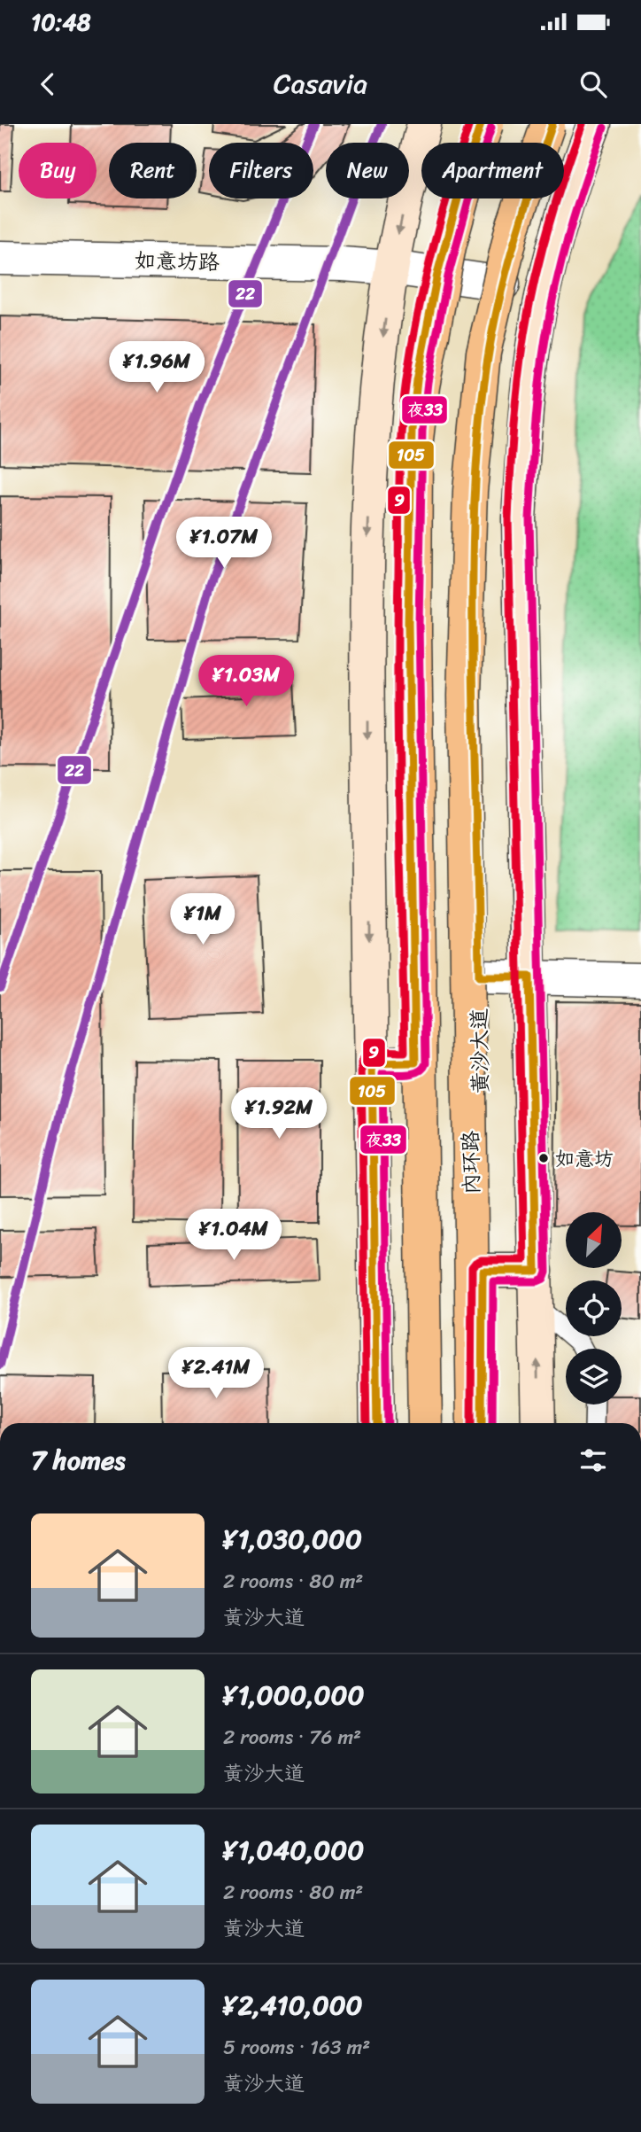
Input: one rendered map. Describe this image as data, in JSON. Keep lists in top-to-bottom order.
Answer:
{
  "streets": {
    "highway": ["黄沙大道", "内环路"],
    "street": ["如意坊路"]
  },
  "crossings": [
    ["如意坊路", "黄沙大道"]
  ],
  "places": ["如意坊"],
  "lines": [
    "transit line 22",
    "transit line 105",
    "transit line 9",
    "transit line 夜33"
  ],
  "north": "top right",
  "page": {
    "status": "10:48",
    "header": "Casavia",
    "chip": [
      "Buy",
      "Rent",
      "Filters",
      "New",
      "Apartment"
    ],
    "price": [
      "¥1.96M",
      "¥1.07M",
      "¥1.03M",
      "¥1M",
      "¥1.92M",
      "¥1.04M",
      "¥2.41M"
    ],
    "heading": "7 homes",
    "list": [
      {
        "name": "¥1,030,000",
        "note": "2 rooms · 80 m² · 黄沙大道"
      },
      {
        "name": "¥1,000,000",
        "note": "2 rooms · 76 m² · 黄沙大道"
      },
      {
        "name": "¥1,040,000",
        "note": "2 rooms · 80 m² · 黄沙大道"
      },
      {
        "name": "¥2,410,000",
        "note": "5 rooms · 163 m² · 黄沙大道"
      }
    ]
  }
}
